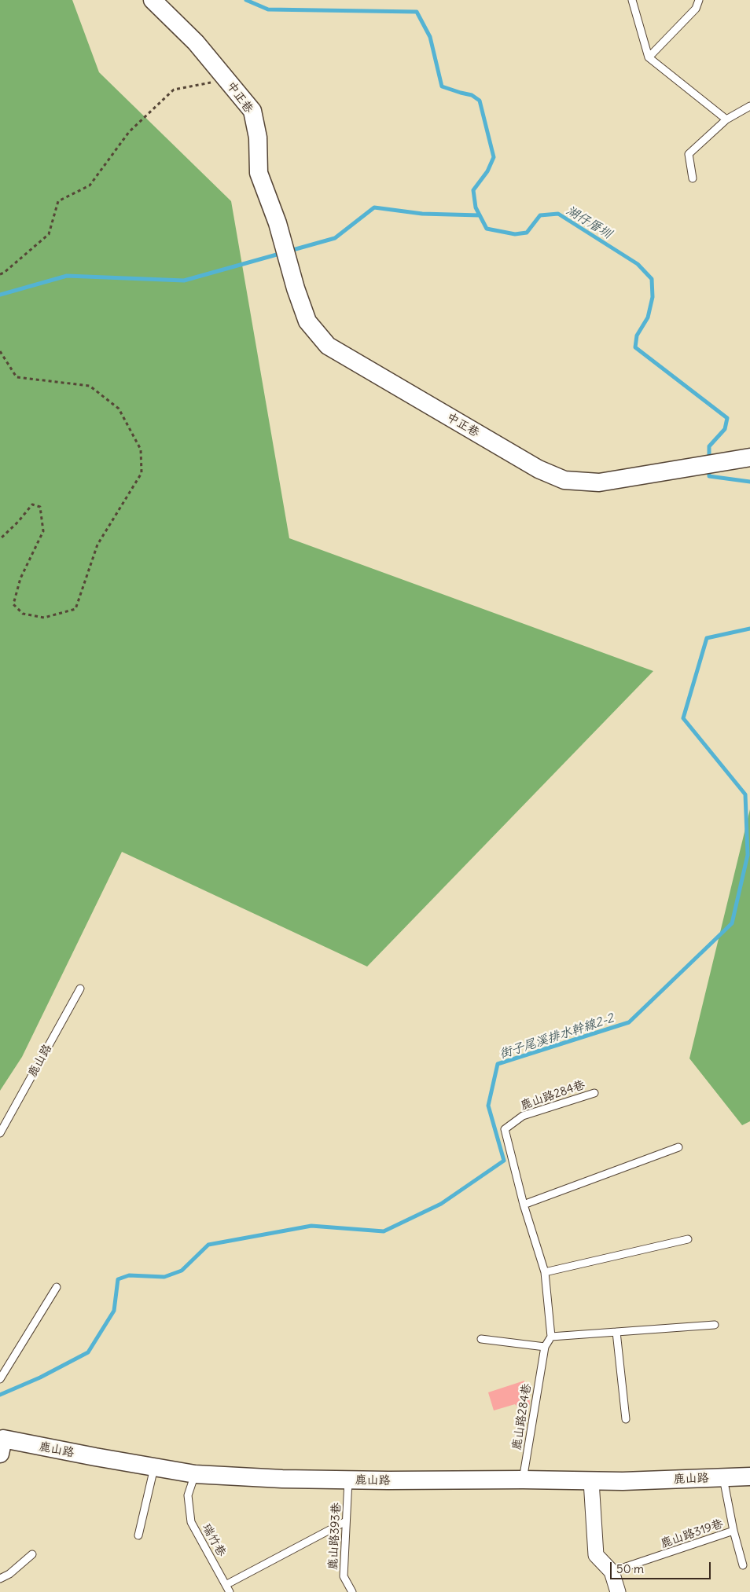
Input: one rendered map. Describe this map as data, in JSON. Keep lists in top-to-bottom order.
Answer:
{
  "streets": {
    "street": ["中正巷", "鹿山路"],
    "lane": [
      "鹿山路284巷",
      "鹿山路319巷",
      "鹿山路393巷",
      "瑞竹巷"
    ]
  },
  "crossings": [
    ["鹿山路", "鹿山路284巷"],
    ["鹿山路", "鹿山路319巷"],
    ["鹿山路", "鹿山路393巷"],
    ["鹿山路", "瑞竹巷"]
  ],
  "water": ["湖仔厝圳", "街子尾溪排水幹線2-2"],
  "scale_bar": "50 m"
}
